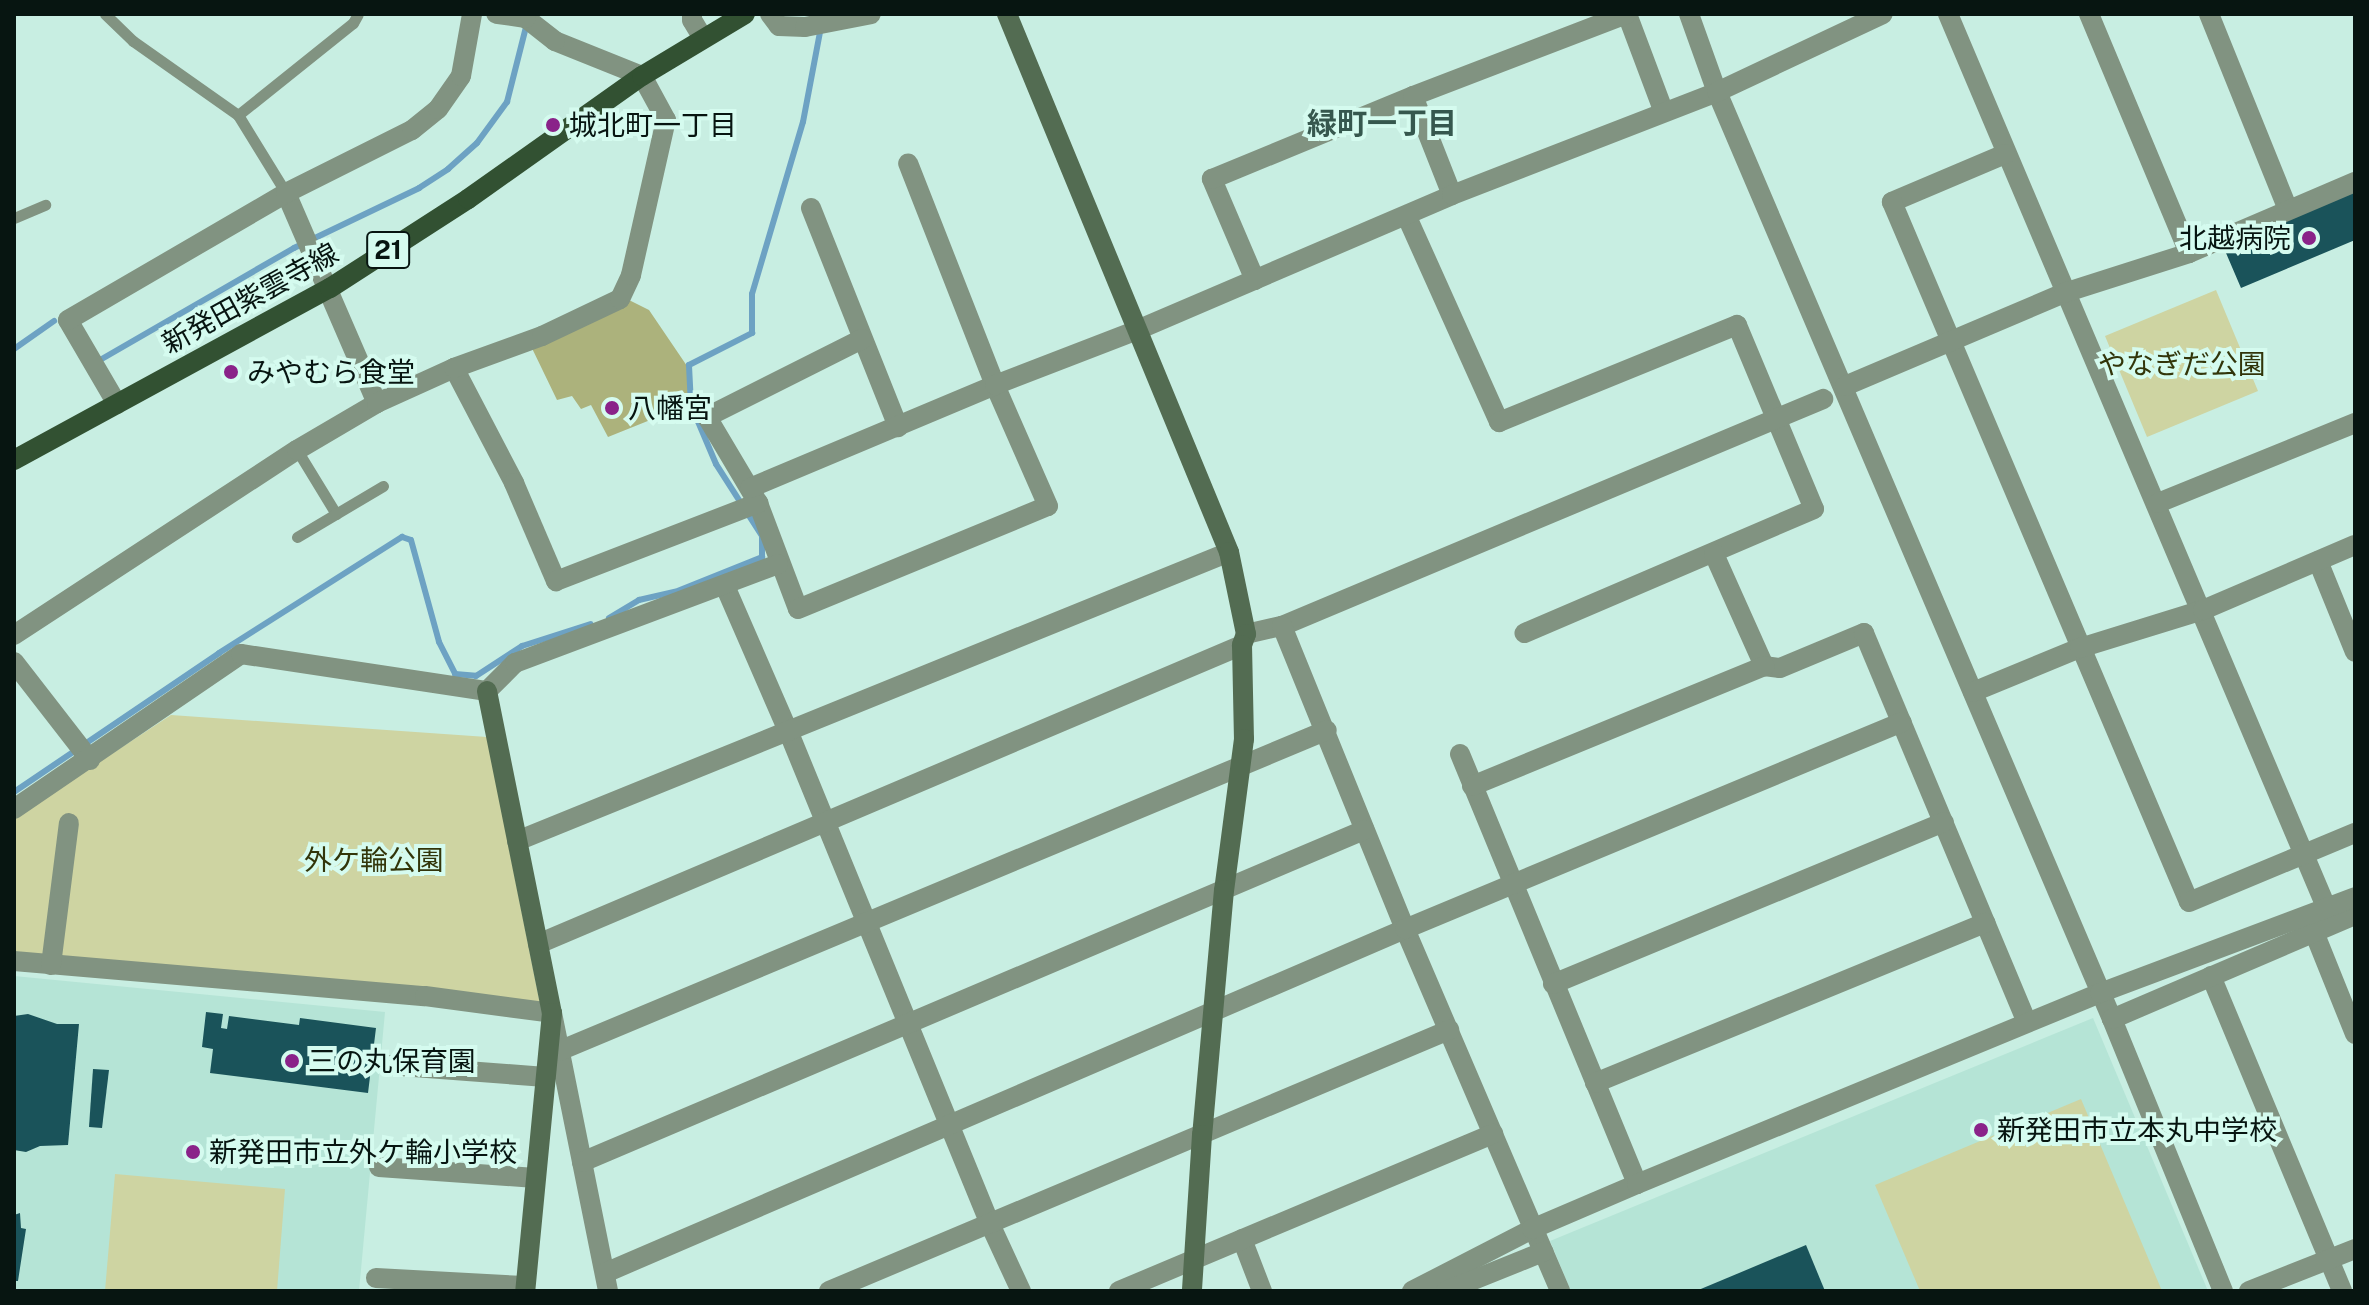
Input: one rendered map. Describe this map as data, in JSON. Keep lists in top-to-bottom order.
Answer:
{
  "streets": {
    "main road": ["21", "新発田紫雲寺線"]
  },
  "districts": ["緑町一丁目"],
  "parks": ["やなぎだ公園", "外ケ輪公園"],
  "places": [
    "城北町一丁目",
    "北越病院",
    "みやむら食堂",
    "八幡宮",
    "三の丸保育園",
    "新発田市立本丸中学校",
    "新発田市立外ケ輪小学校"
  ]
}
